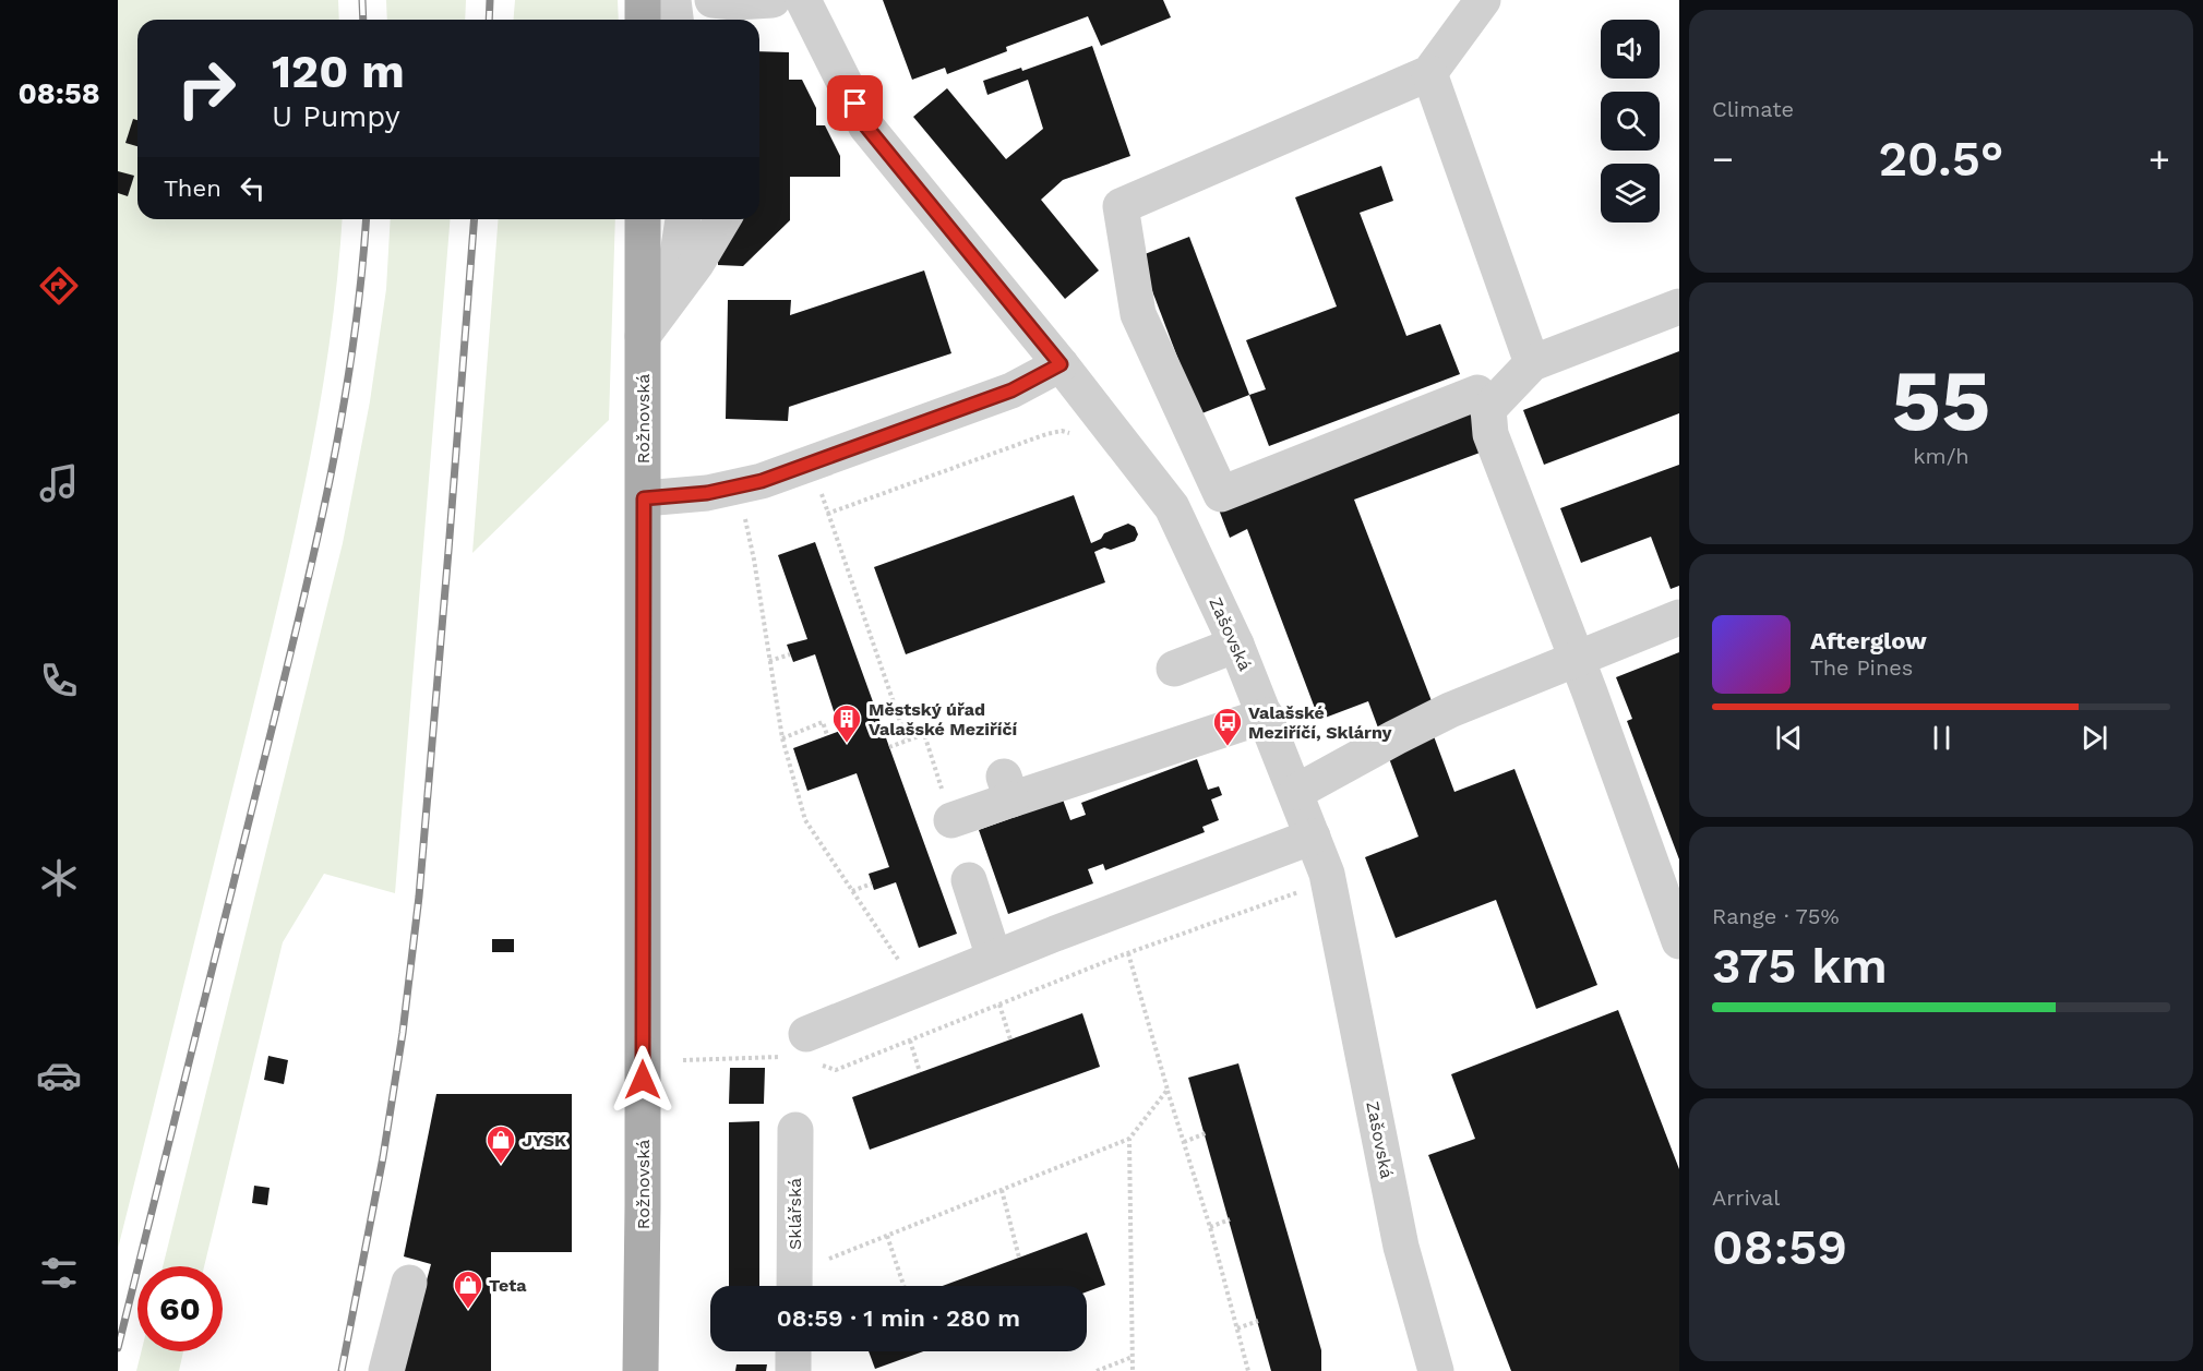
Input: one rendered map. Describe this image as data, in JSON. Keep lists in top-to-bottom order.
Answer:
{
  "streets": {
    "main road": ["Rožnovská"],
    "street": ["Zašovská", "Sklářská"]
  },
  "places": {
    "building": ["Městský úřad Valašské Meziříčí"],
    "bus stop": ["Valašské Meziříčí, Sklárny"],
    "shop": ["JYSK", "Teta"]
  },
  "page": {
    "tabs": "08:58",
    "tile": [
      "Climate",
      ["55", "km/h"],
      ["Range · 75%", "375 km"],
      ["Arrival", "08:59"]
    ],
    "turn": ["120 m", "U Pumpy"],
    "heat": ["−", "20.5°", "+"],
    "then": "Then",
    "song": ["Afterglow", "The Pines"],
    "limit": "60",
    "trip": "08:59 · 1 min · 280 m"
  }
}
